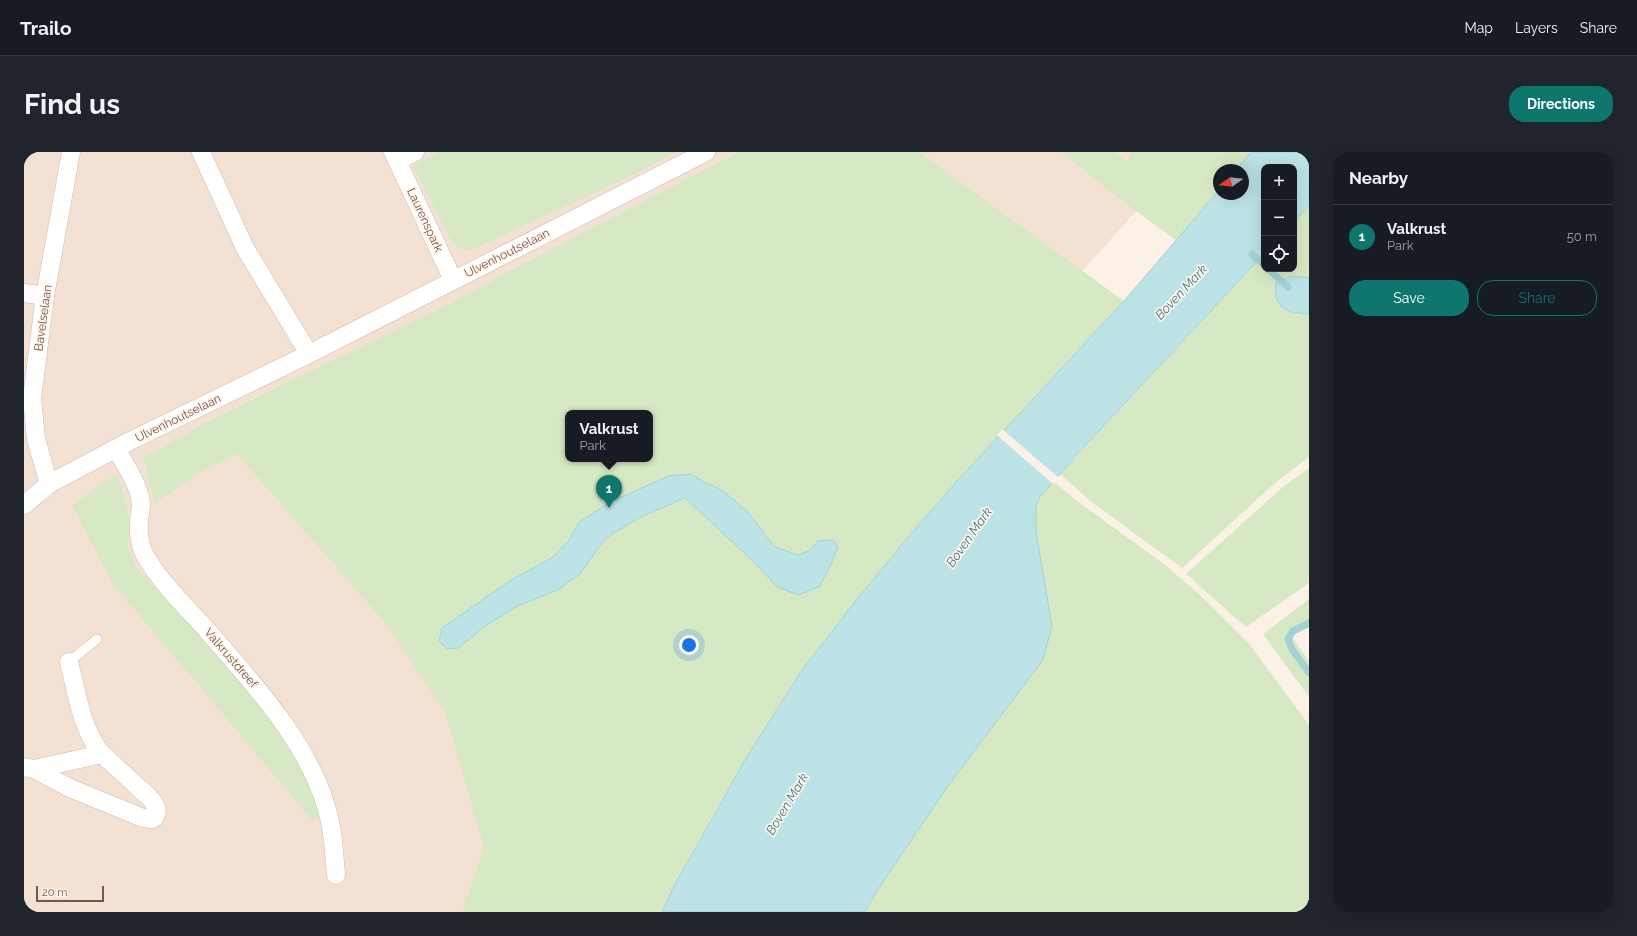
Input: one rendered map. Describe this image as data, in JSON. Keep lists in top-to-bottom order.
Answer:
{
  "streets": {
    "street": [
      "Laurenspark",
      "Ulvenhoutselaan",
      "Bavelselaan",
      "Valkrustdreef"
    ]
  },
  "crossings": [
    ["Laurenspark", "Ulvenhoutselaan"],
    ["Ulvenhoutselaan", "Bavelselaan"],
    ["Ulvenhoutselaan", "Valkrustdreef"]
  ],
  "water": ["Boven Mark"],
  "scale_bar": "20 m",
  "north": "left",
  "page": {
    "header": "Trailo",
    "nav": ["Map", "Layers", "Share"],
    "buttons": [
      "Directions",
      ["Save", "Share"]
    ],
    "title": "Find us",
    "heading": "Nearby",
    "map_buttons": ["+", "−"],
    "list": [
      {
        "mark": "1",
        "name": "Valkrust",
        "note": "Park",
        "value": "50 m"
      }
    ],
    "popup": ["Valkrust", "Park"],
    "pins": "1",
    "scale": "20 m"
  }
}
